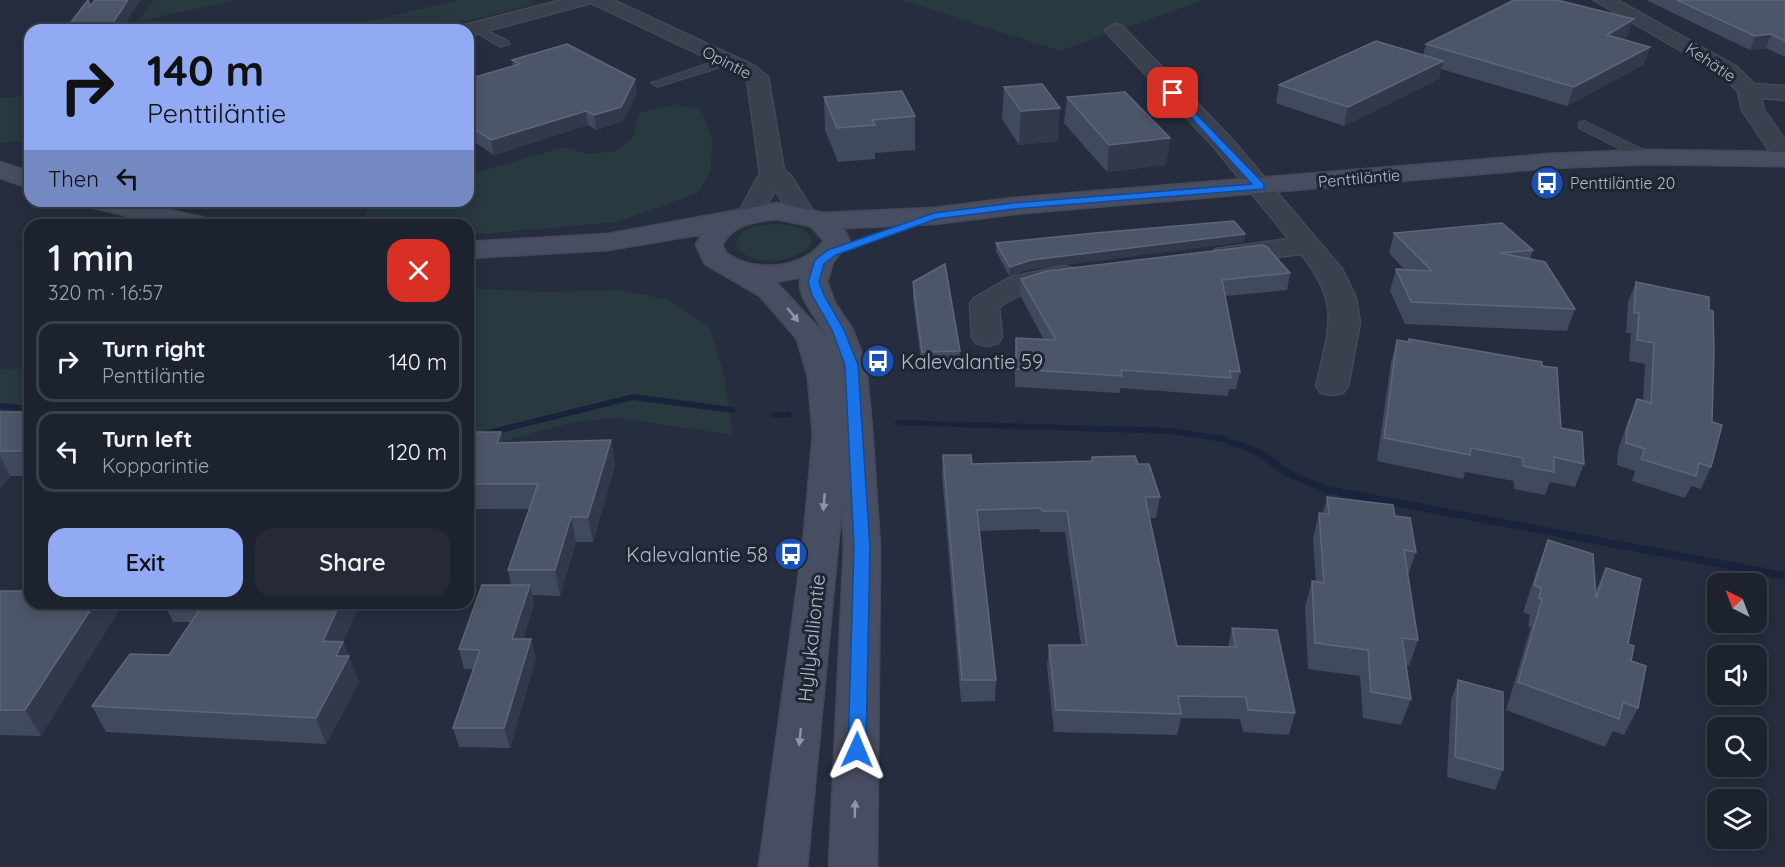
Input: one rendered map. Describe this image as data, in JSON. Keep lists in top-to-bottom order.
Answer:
{
  "streets": {
    "main road": ["Penttiläntie", "Hyllykalliontie"],
    "street": ["Opintie", "Kehätie"]
  },
  "crossings": [
    ["Kehätie", "Penttiläntie"],
    ["Penttiläntie", "Hyllykalliontie"]
  ],
  "places": {
    "bus stop": ["Penttiläntie 20", "Kalevalantie 59", "Kalevalantie 58"]
  },
  "north": "top left",
  "page": {
    "turn": ["140 m", "Penttiläntie"],
    "then": "Then",
    "heading": ["1 min", "320 m · 16:57"],
    "list": [
      {
        "name": "Turn right",
        "note": "Penttiläntie",
        "value": "140 m"
      },
      {
        "name": "Turn left",
        "note": "Kopparintie",
        "value": "120 m"
      }
    ],
    "buttons": ["Exit", "Share"]
  }
}
